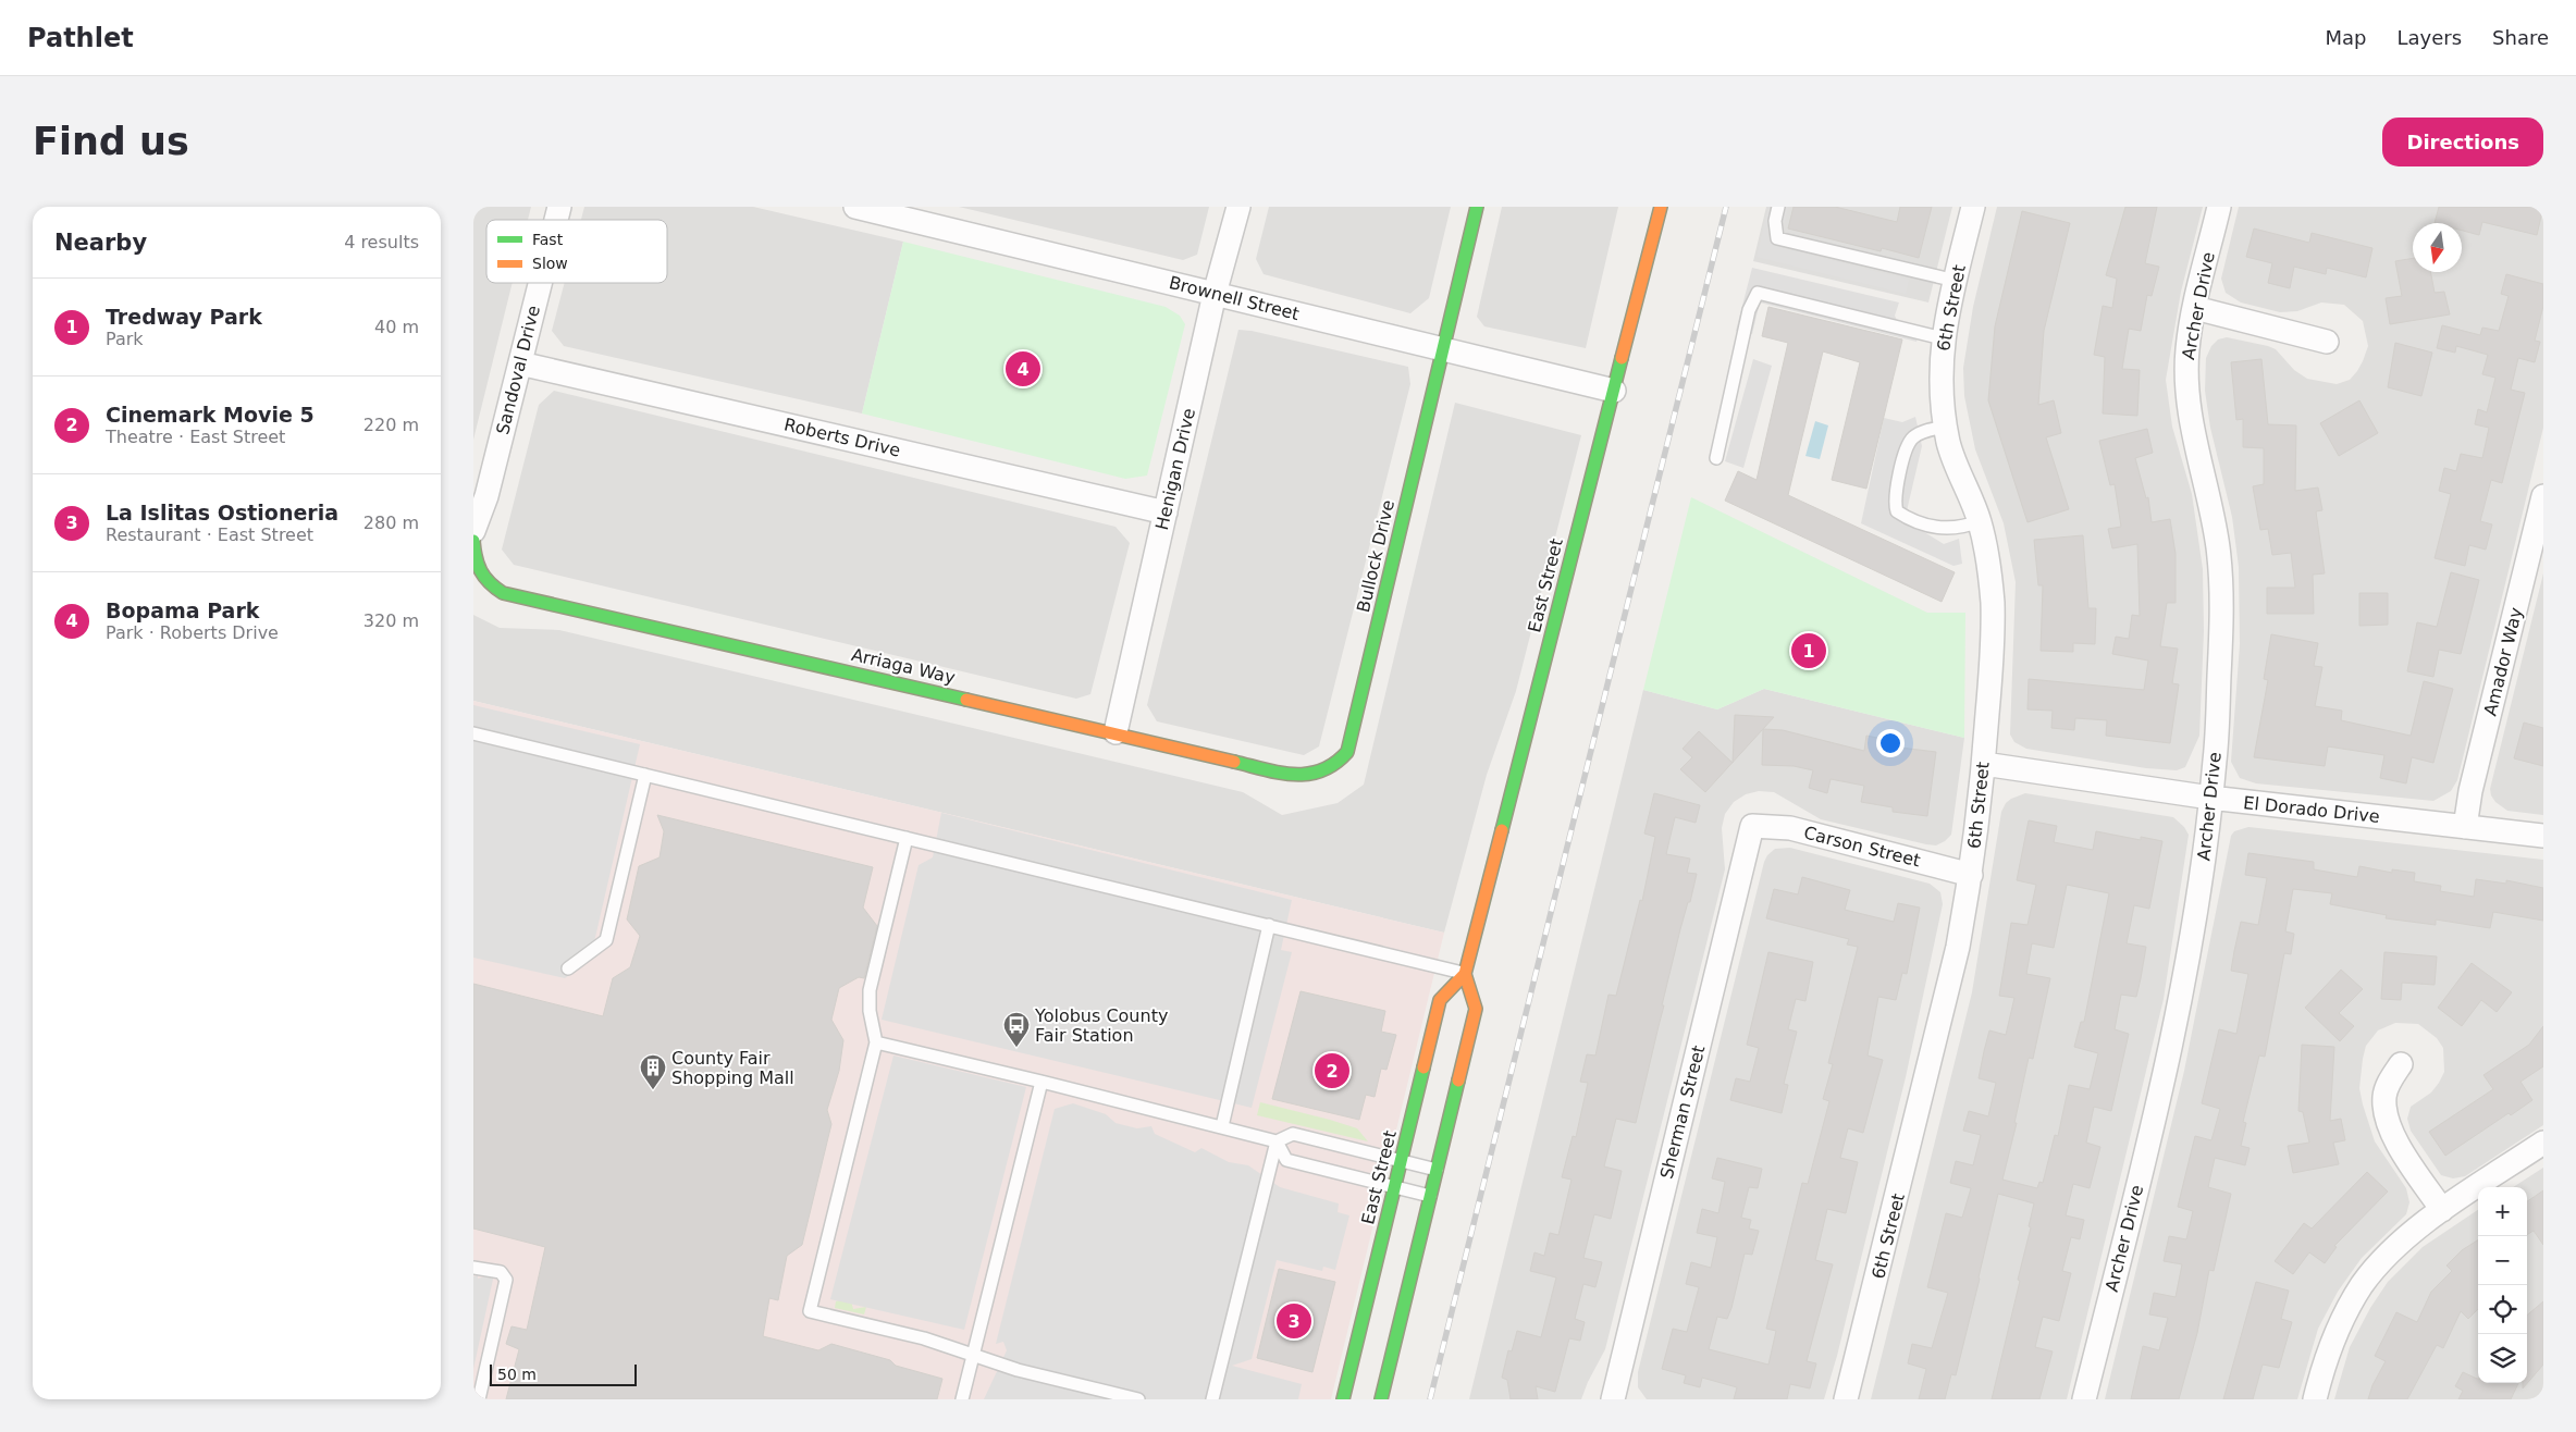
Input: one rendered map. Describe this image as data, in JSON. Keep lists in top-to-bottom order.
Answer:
{
  "streets": {
    "street": [
      "Brownell Street",
      "Archer Drive",
      "6th Street",
      "Sandoval Drive",
      "Roberts Drive",
      "Henigan Drive",
      "Bullock Drive",
      "East Street",
      "Amador Way",
      "Arriaga Way",
      "El Dorado Drive",
      "Carson Street",
      "Sherman Street"
    ]
  },
  "crossings": [
    ["Brownell Street", "Henigan Drive"],
    ["Brownell Street", "Bullock Drive"],
    ["Brownell Street", "East Street"],
    ["Archer Drive", "El Dorado Drive"],
    ["6th Street", "El Dorado Drive"],
    ["6th Street", "Carson Street"],
    ["Sandoval Drive", "Roberts Drive"],
    ["Roberts Drive", "Henigan Drive"],
    ["Henigan Drive", "Arriaga Way"],
    ["Bullock Drive", "Arriaga Way"],
    ["Amador Way", "El Dorado Drive"],
    ["Carson Street", "Sherman Street"]
  ],
  "places": {
    "bus stop": ["Yolobus County Fair Station"],
    "building": ["County Fair Shopping Mall"]
  },
  "legend": ["Fast", "Slow"],
  "scale_bar": "50 m",
  "north": "bottom",
  "page": {
    "header": "Pathlet",
    "nav": ["Map", "Layers", "Share"],
    "buttons": "Directions",
    "title": "Find us",
    "heading": ["Nearby", "4 results"],
    "list": [
      {
        "mark": "1",
        "name": "Tredway Park",
        "note": "Park",
        "value": "40 m"
      },
      {
        "mark": "2",
        "name": "Cinemark Movie 5",
        "note": "Theatre · East Street",
        "value": "220 m"
      },
      {
        "mark": "3",
        "name": "La Islitas Ostioneria",
        "note": "Restaurant · East Street",
        "value": "280 m"
      },
      {
        "mark": "4",
        "name": "Bopama Park",
        "note": "Park · Roberts Drive",
        "value": "320 m"
      }
    ],
    "pins": [
      "4",
      "1",
      "2",
      "3"
    ],
    "map_buttons": ["+", "−"],
    "scale": "50 m"
  }
}
